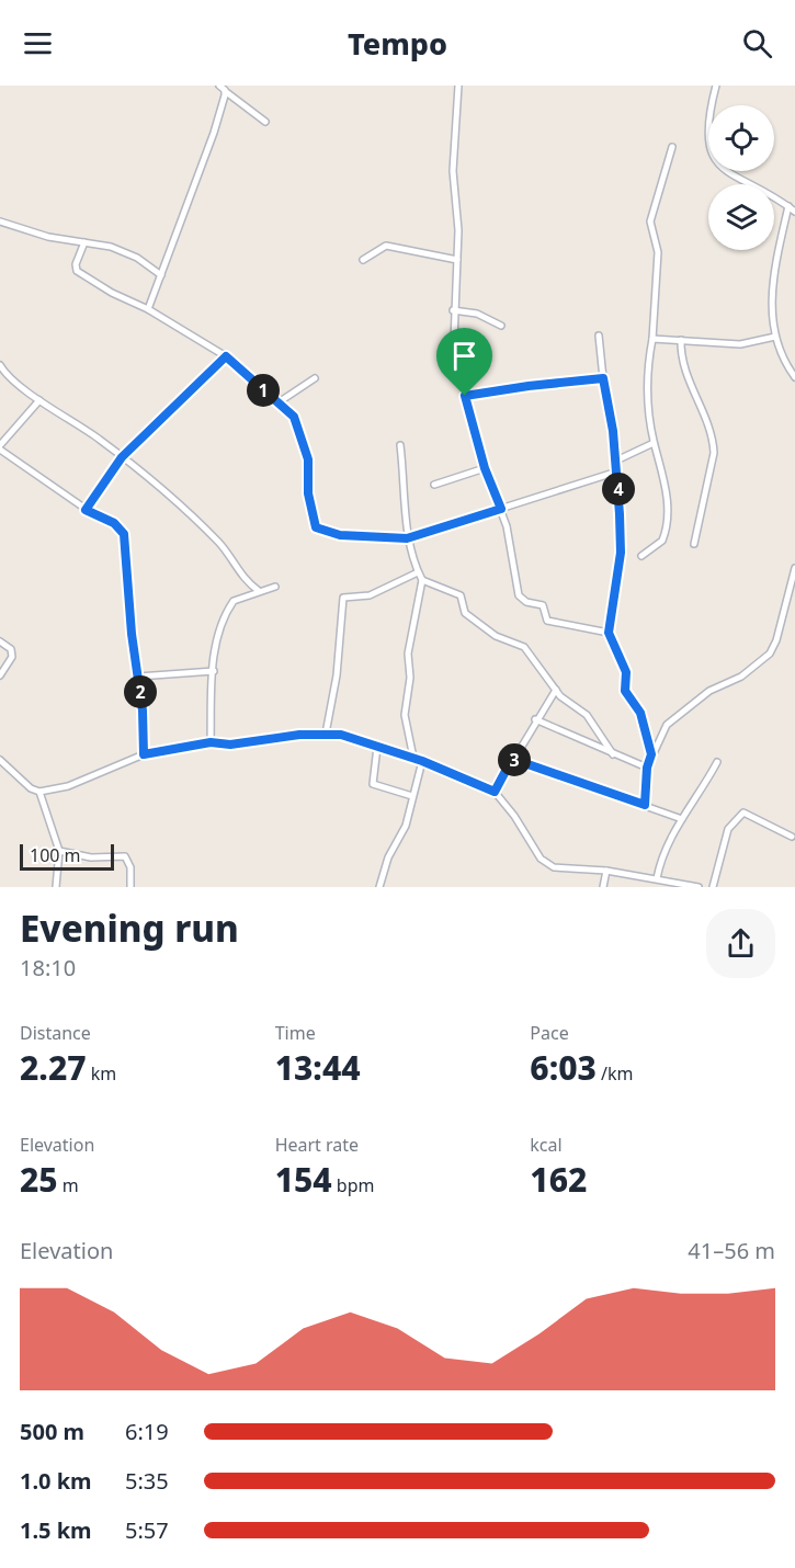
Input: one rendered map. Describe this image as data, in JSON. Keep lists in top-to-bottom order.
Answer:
{
  "scale_bar": "100 m",
  "page": {
    "header": "Tempo",
    "pins": [
      "1",
      "4",
      "2",
      "3"
    ],
    "scale": "100 m",
    "heading": ["Evening run", "18:10"],
    "stats": [
      ["Distance", "2.27 km"],
      ["Time", "13:44"],
      ["Pace", "6:03 /km"],
      ["Elevation", "25 m"],
      ["Heart rate", "154 bpm"],
      ["kcal", "162"]
    ],
    "chart": ["Elevation", "41–56 m"],
    "list": [
      {
        "name": "500 m",
        "note": "6:19"
      },
      {
        "name": "1.0 km",
        "note": "5:35"
      },
      {
        "name": "1.5 km",
        "note": "5:57"
      }
    ]
  }
}
